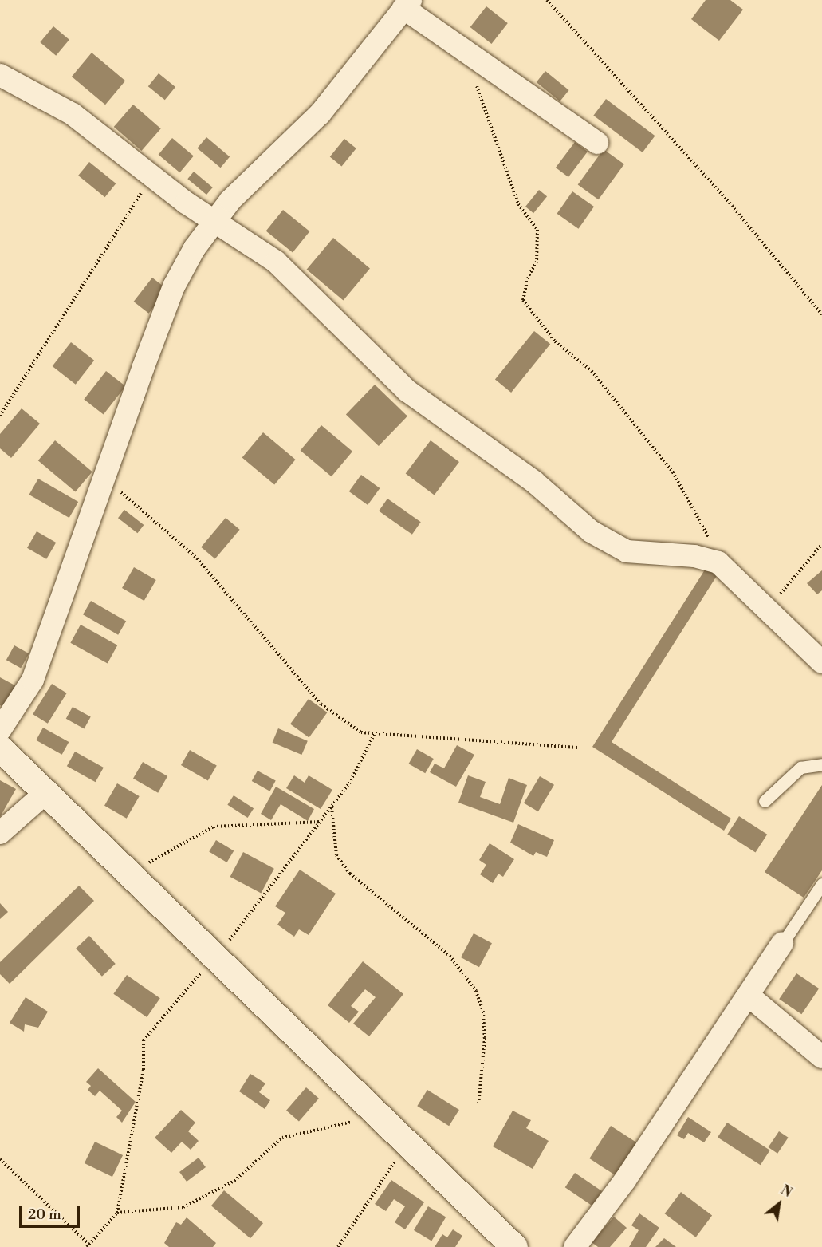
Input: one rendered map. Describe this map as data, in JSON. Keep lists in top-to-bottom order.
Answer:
{
  "scale_bar": "20 m",
  "north": "top right"
}
